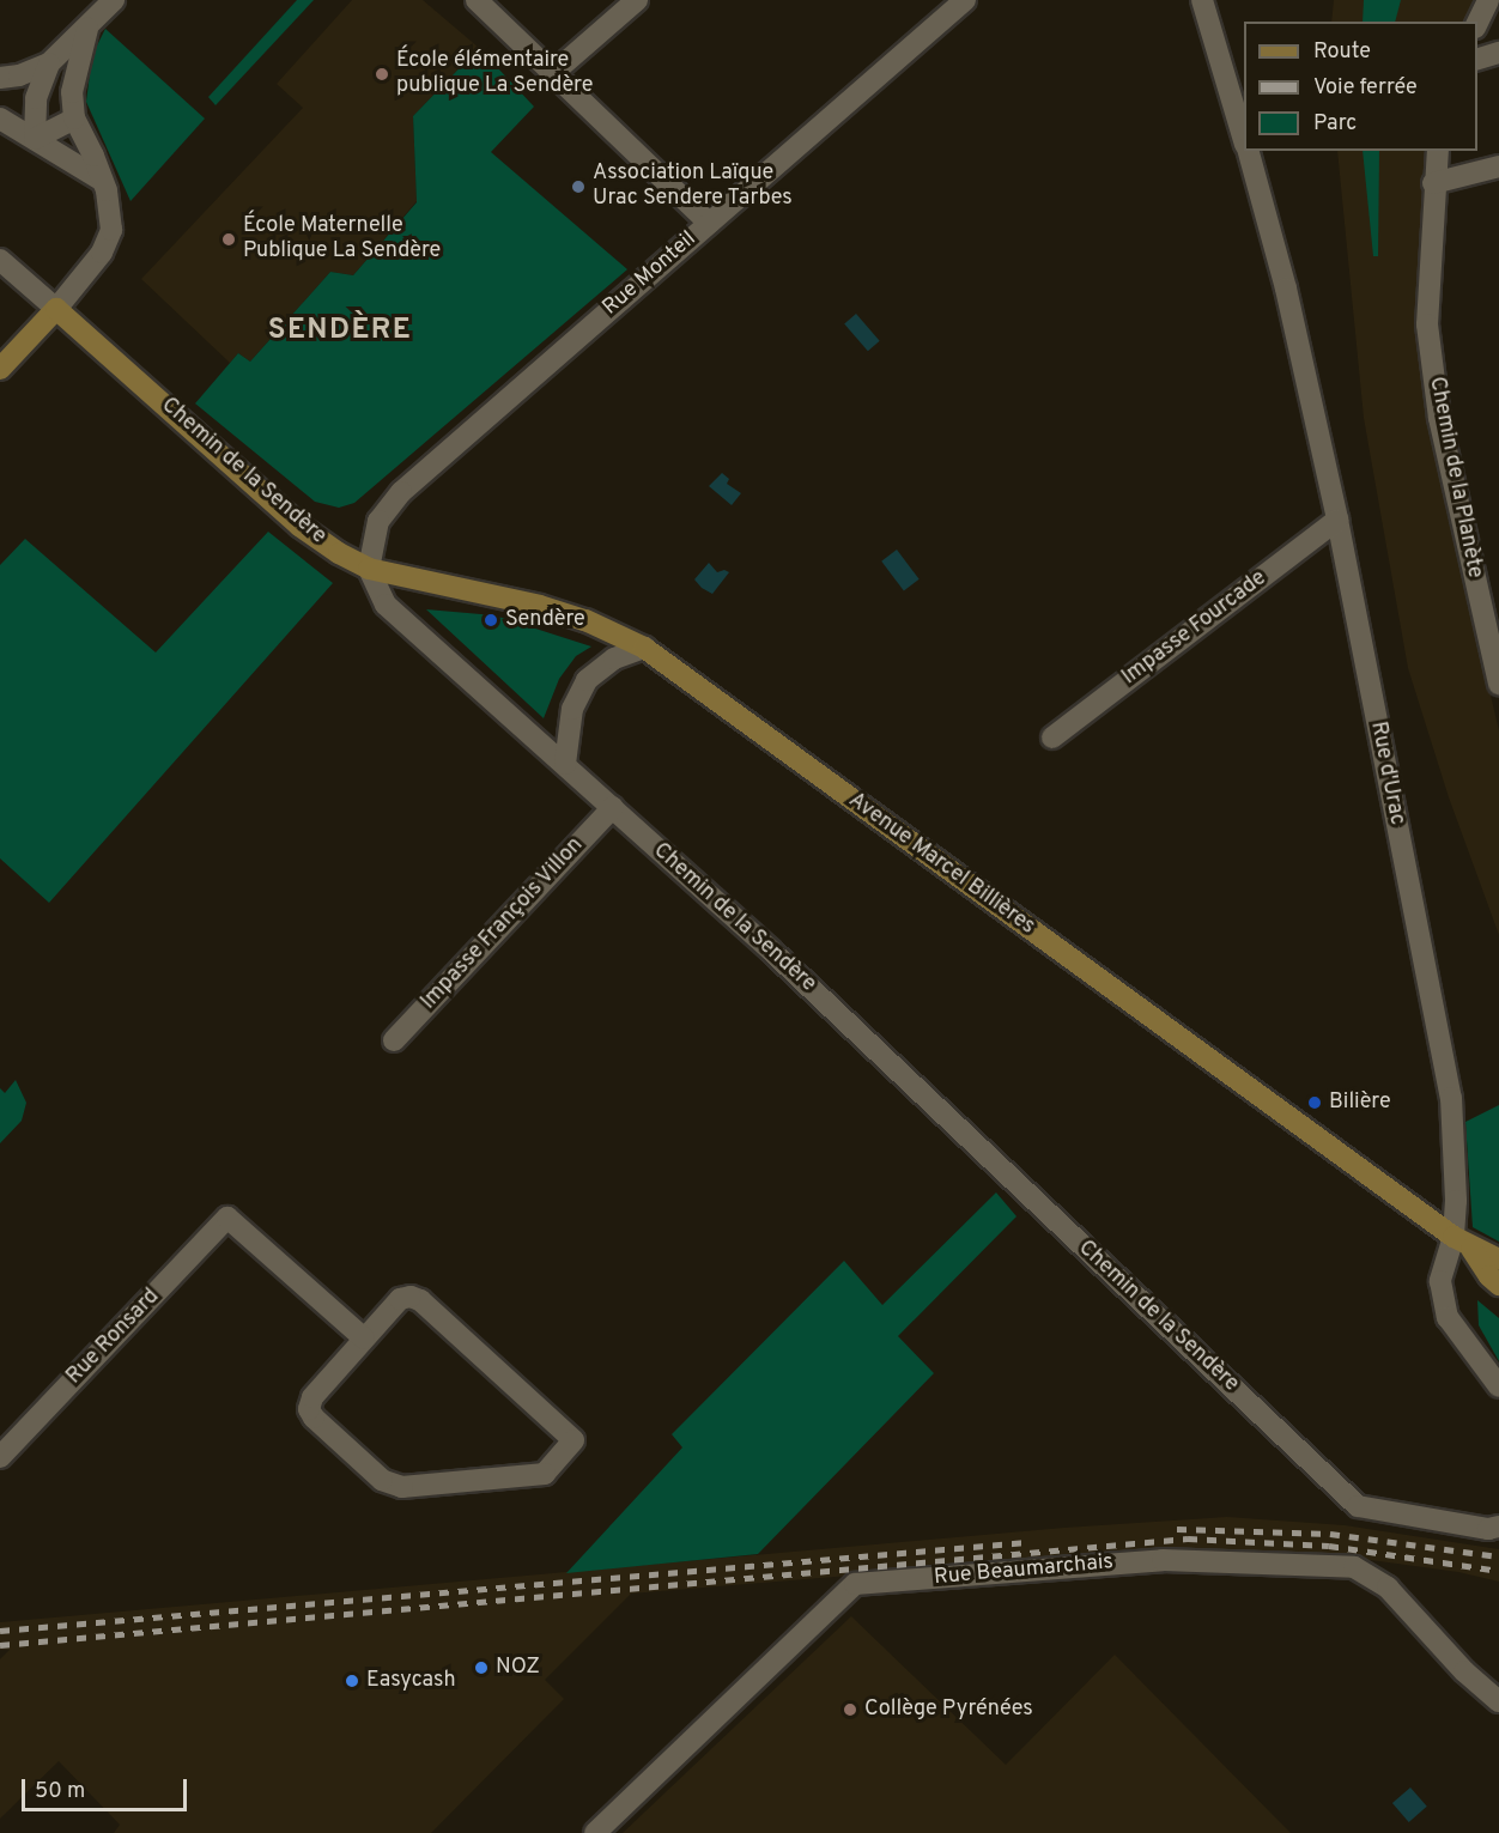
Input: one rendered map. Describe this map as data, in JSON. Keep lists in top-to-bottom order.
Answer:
{
  "streets": {
    "street": [
      "Rue Monteil",
      "Chemin de la Sendère",
      "Chemin de la Planète",
      "Impasse Fourcade",
      "Rue d'Urac",
      "Avenue Marcel Billières",
      "Impasse François Villon",
      "Rue Ronsard",
      "Rue Beaumarchais"
    ]
  },
  "crossings": [
    ["Rue Monteil", "Chemin de la Sendère"],
    ["Rue Monteil", "Avenue Marcel Billières"],
    ["Chemin de la Sendère", "Avenue Marcel Billières"],
    ["Chemin de la Sendère", "Impasse François Villon"],
    ["Impasse Fourcade", "Rue d'Urac"],
    ["Rue d'Urac", "Avenue Marcel Billières"]
  ],
  "districts": ["SENDÈRE"],
  "places": [
    "École élémentaire publique La Sendère",
    "Association Laïque Urac Sendere Tarbes",
    "École Maternelle Publique La Sendère",
    "Sendère",
    "Bilière",
    "NOZ",
    "Easycash",
    "Collège Pyrénées"
  ],
  "legend": ["Route", "Voie ferrée", "Parc"],
  "scale_bar": "50 m"
}
